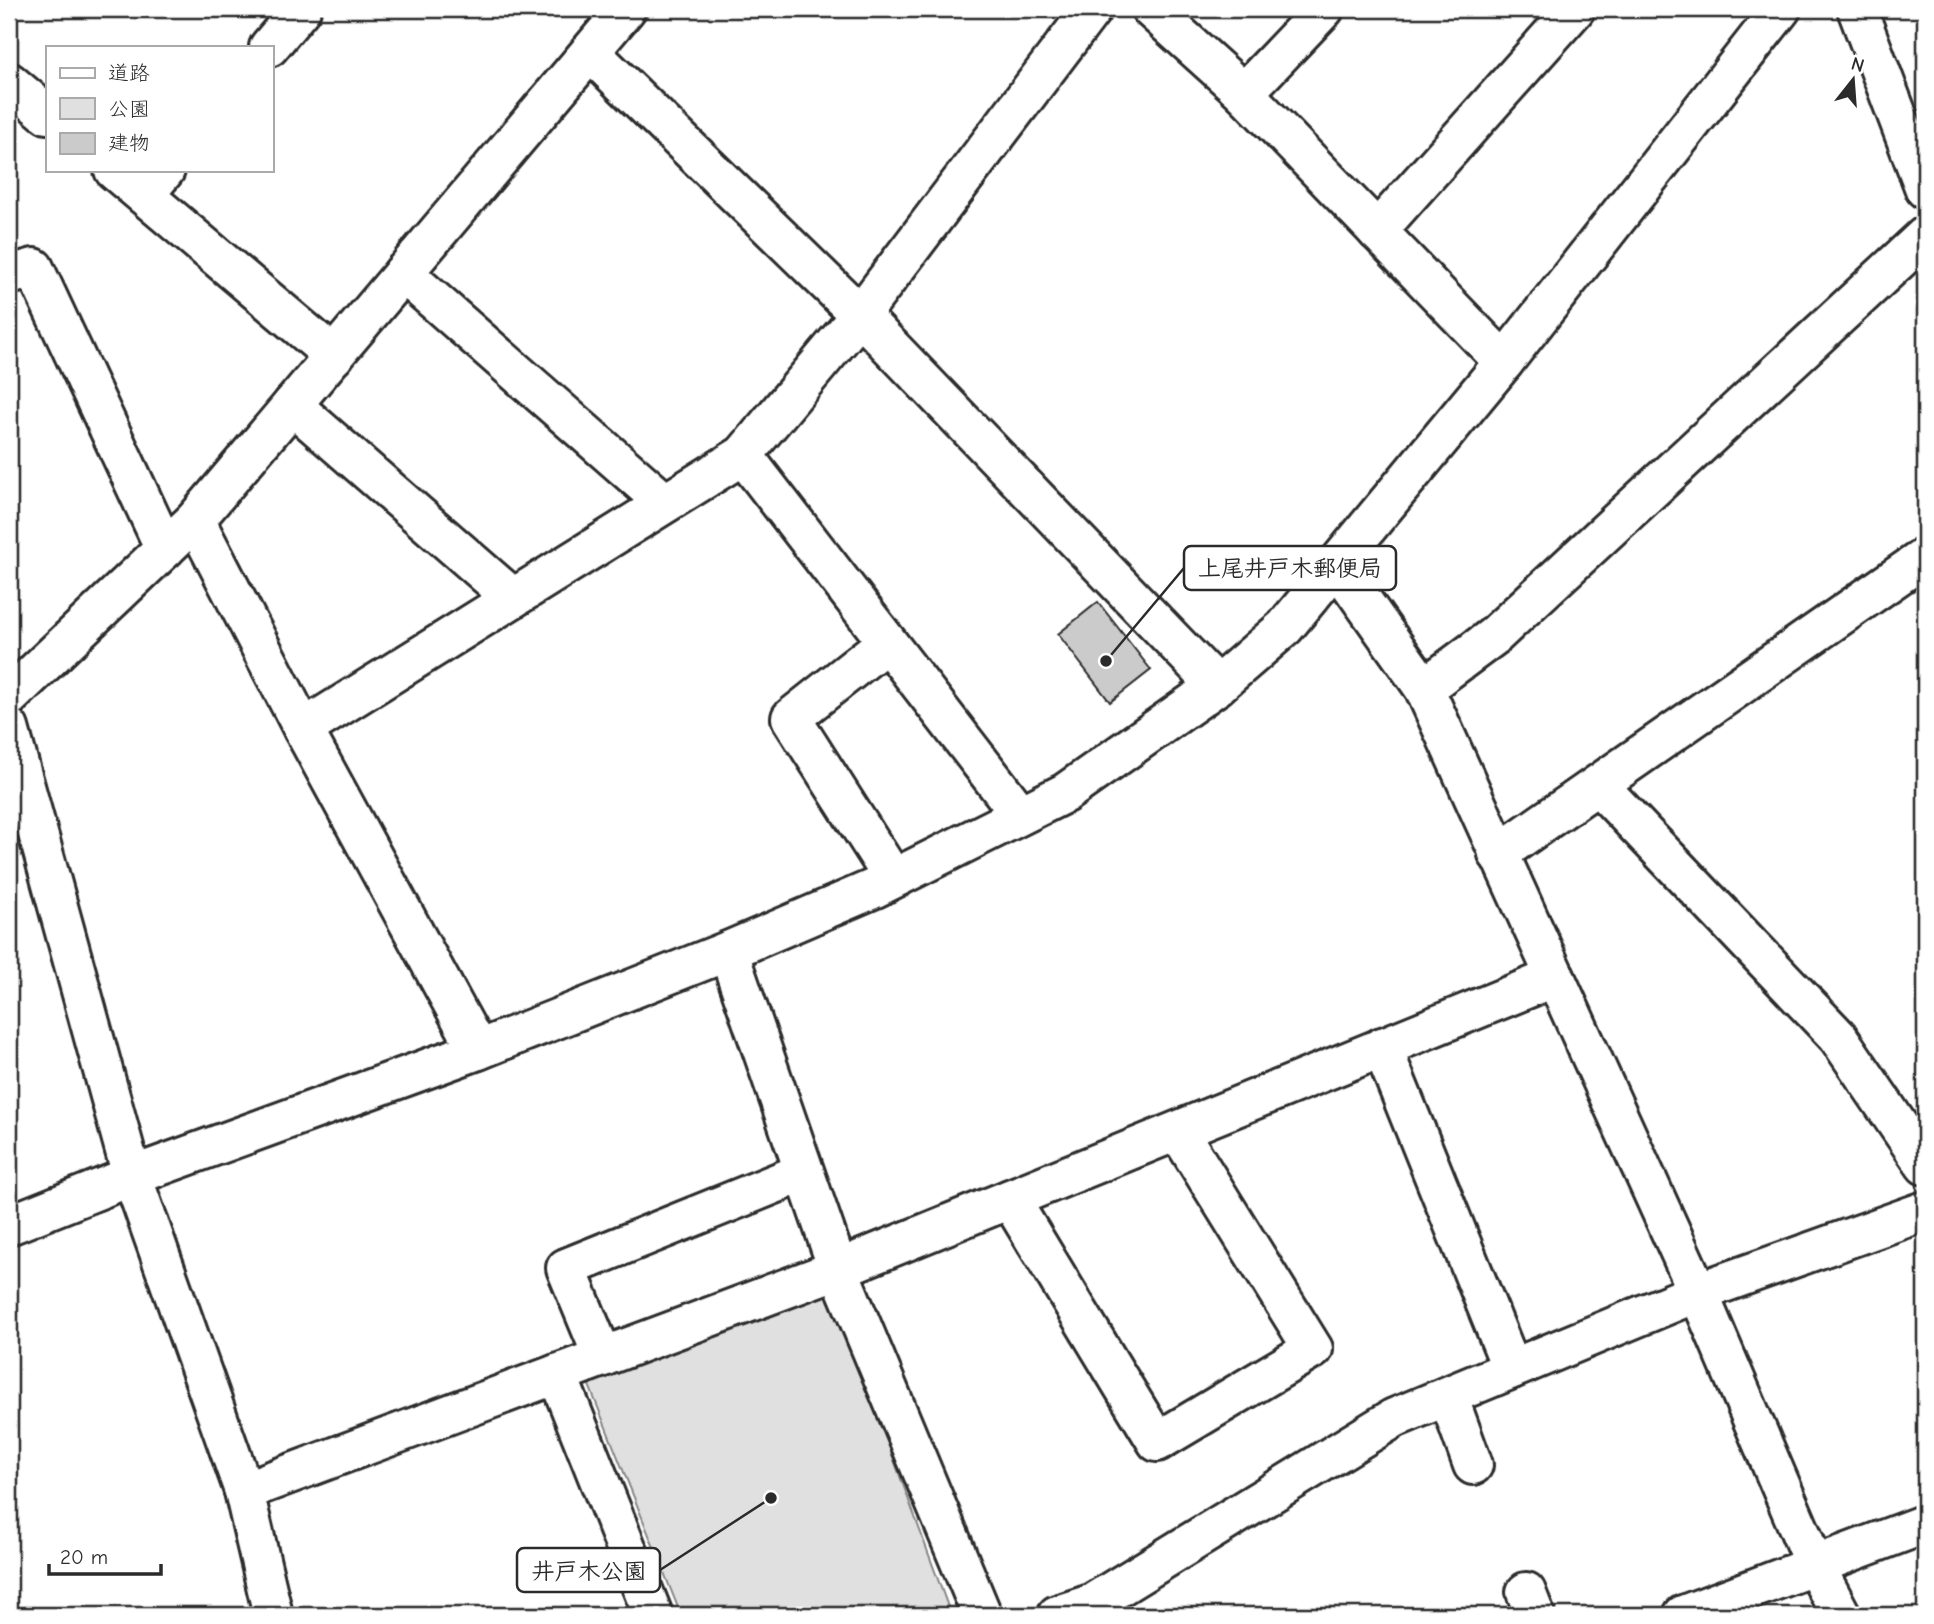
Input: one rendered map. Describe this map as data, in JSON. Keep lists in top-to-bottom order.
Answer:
{
  "places": ["上尾井戸木郵便局", "井戸木公園"],
  "legend": ["道路", "公園", "建物"],
  "scale_bar": "20 m",
  "north": "top"
}
